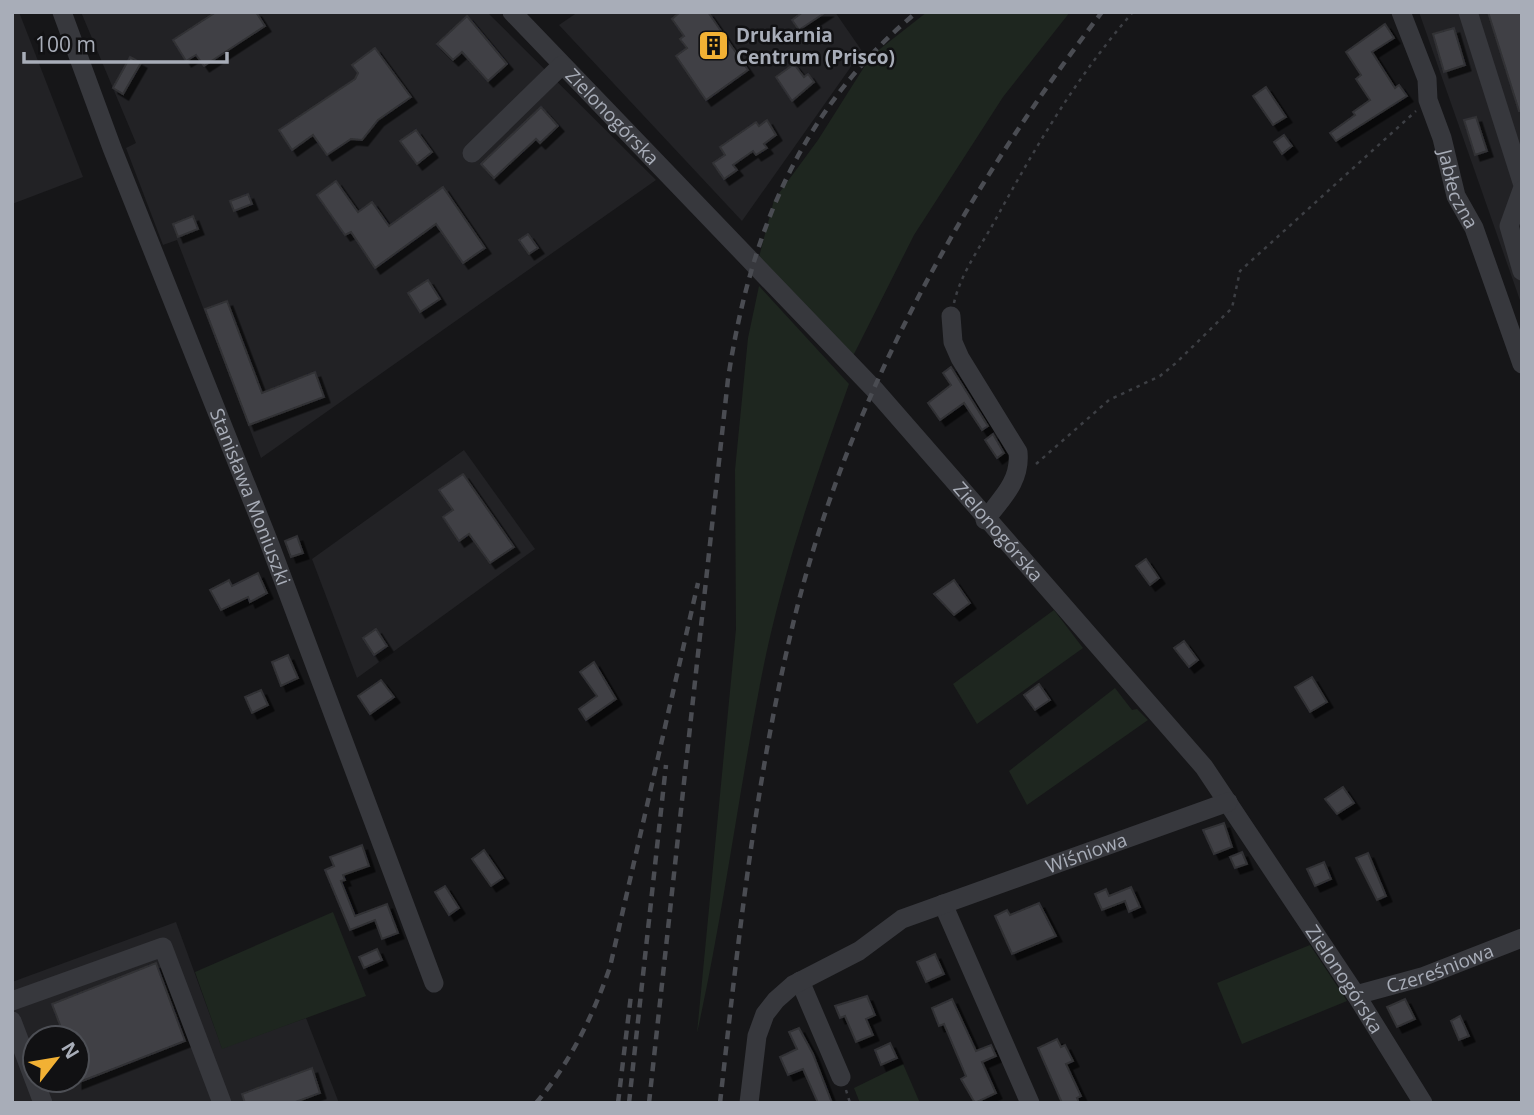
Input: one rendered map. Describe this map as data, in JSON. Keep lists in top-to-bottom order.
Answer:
{
  "streets": {
    "street": [
      "Zielonogórska",
      "Jabłeczna",
      "Stanisława Moniuszki",
      "Wiśniowa",
      "Czereśniowa"
    ]
  },
  "crossings": [
    ["Zielonogórska", "Wiśniowa"],
    ["Zielonogórska", "Czereśniowa"]
  ],
  "places": {
    "building": ["Drukarnia Centrum (Prisco)"]
  },
  "scale_bar": "100 m",
  "north": "top right"
}
